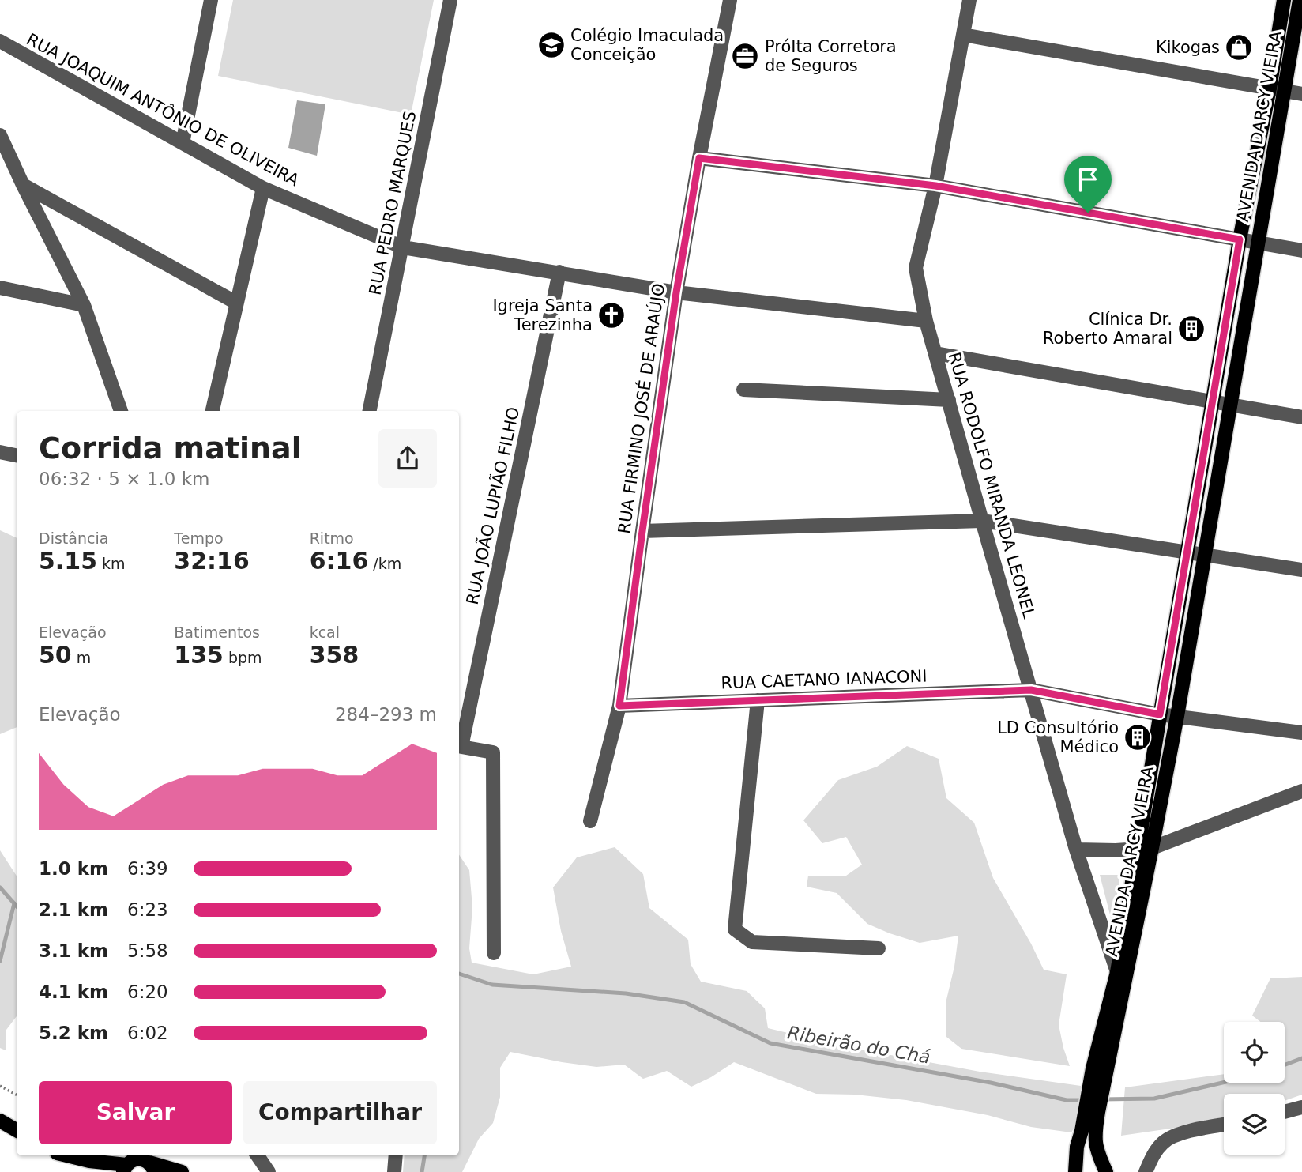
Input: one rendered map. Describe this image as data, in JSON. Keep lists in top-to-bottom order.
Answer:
{
  "streets": {
    "main road": ["AVENIDA DARCY VIEIRA"],
    "street": [
      "RUA JOAQUIM ANTÔNIO DE OLIVEIRA",
      "RUA PEDRO MARQUES",
      "RUA FIRMINO JOSÉ DE ARAÚJO",
      "RUA RODOLFO MIRANDA LEONEL",
      "RUA JOÃO LUPIÃO FILHO",
      "RUA CAETANO IANACONI"
    ]
  },
  "crossings": [
    ["RUA JOAQUIM ANTÔNIO DE OLIVEIRA", "RUA PEDRO MARQUES"],
    ["RUA JOAQUIM ANTÔNIO DE OLIVEIRA", "RUA FIRMINO JOSÉ DE ARAÚJO"],
    ["RUA JOAQUIM ANTÔNIO DE OLIVEIRA", "RUA RODOLFO MIRANDA LEONEL"],
    ["RUA JOAQUIM ANTÔNIO DE OLIVEIRA", "RUA JOÃO LUPIÃO FILHO"],
    ["AVENIDA DARCY VIEIRA", "RUA RODOLFO MIRANDA LEONEL"],
    ["AVENIDA DARCY VIEIRA", "RUA CAETANO IANACONI"],
    ["RUA FIRMINO JOSÉ DE ARAÚJO", "RUA CAETANO IANACONI"],
    ["RUA RODOLFO MIRANDA LEONEL", "RUA CAETANO IANACONI"]
  ],
  "water": ["Ribeirão do Chá"],
  "places": {
    "school or university": ["Colégio Imaculada Conceição"],
    "shop": ["Kikogas"],
    "office": ["PróIta Corretora de Seguros"],
    "church": ["Igreja Santa Terezinha"],
    "building": ["Clínica Dr. Roberto Amaral", "LD Consultório Médico"]
  },
  "page": {
    "heading": ["Corrida matinal", "06:32 · 5 × 1.0 km"],
    "stats": [
      ["Distância", "5.15 km"],
      ["Tempo", "32:16"],
      ["Ritmo", "6:16 /km"],
      ["Elevação", "50 m"],
      ["Batimentos", "135 bpm"],
      ["kcal", "358"]
    ],
    "chart": ["Elevação", "284–293 m"],
    "list": [
      {
        "name": "1.0 km",
        "note": "6:39"
      },
      {
        "name": "2.1 km",
        "note": "6:23"
      },
      {
        "name": "3.1 km",
        "note": "5:58"
      },
      {
        "name": "4.1 km",
        "note": "6:20"
      },
      {
        "name": "5.2 km",
        "note": "6:02"
      }
    ],
    "buttons": ["Salvar", "Compartilhar"]
  }
}
